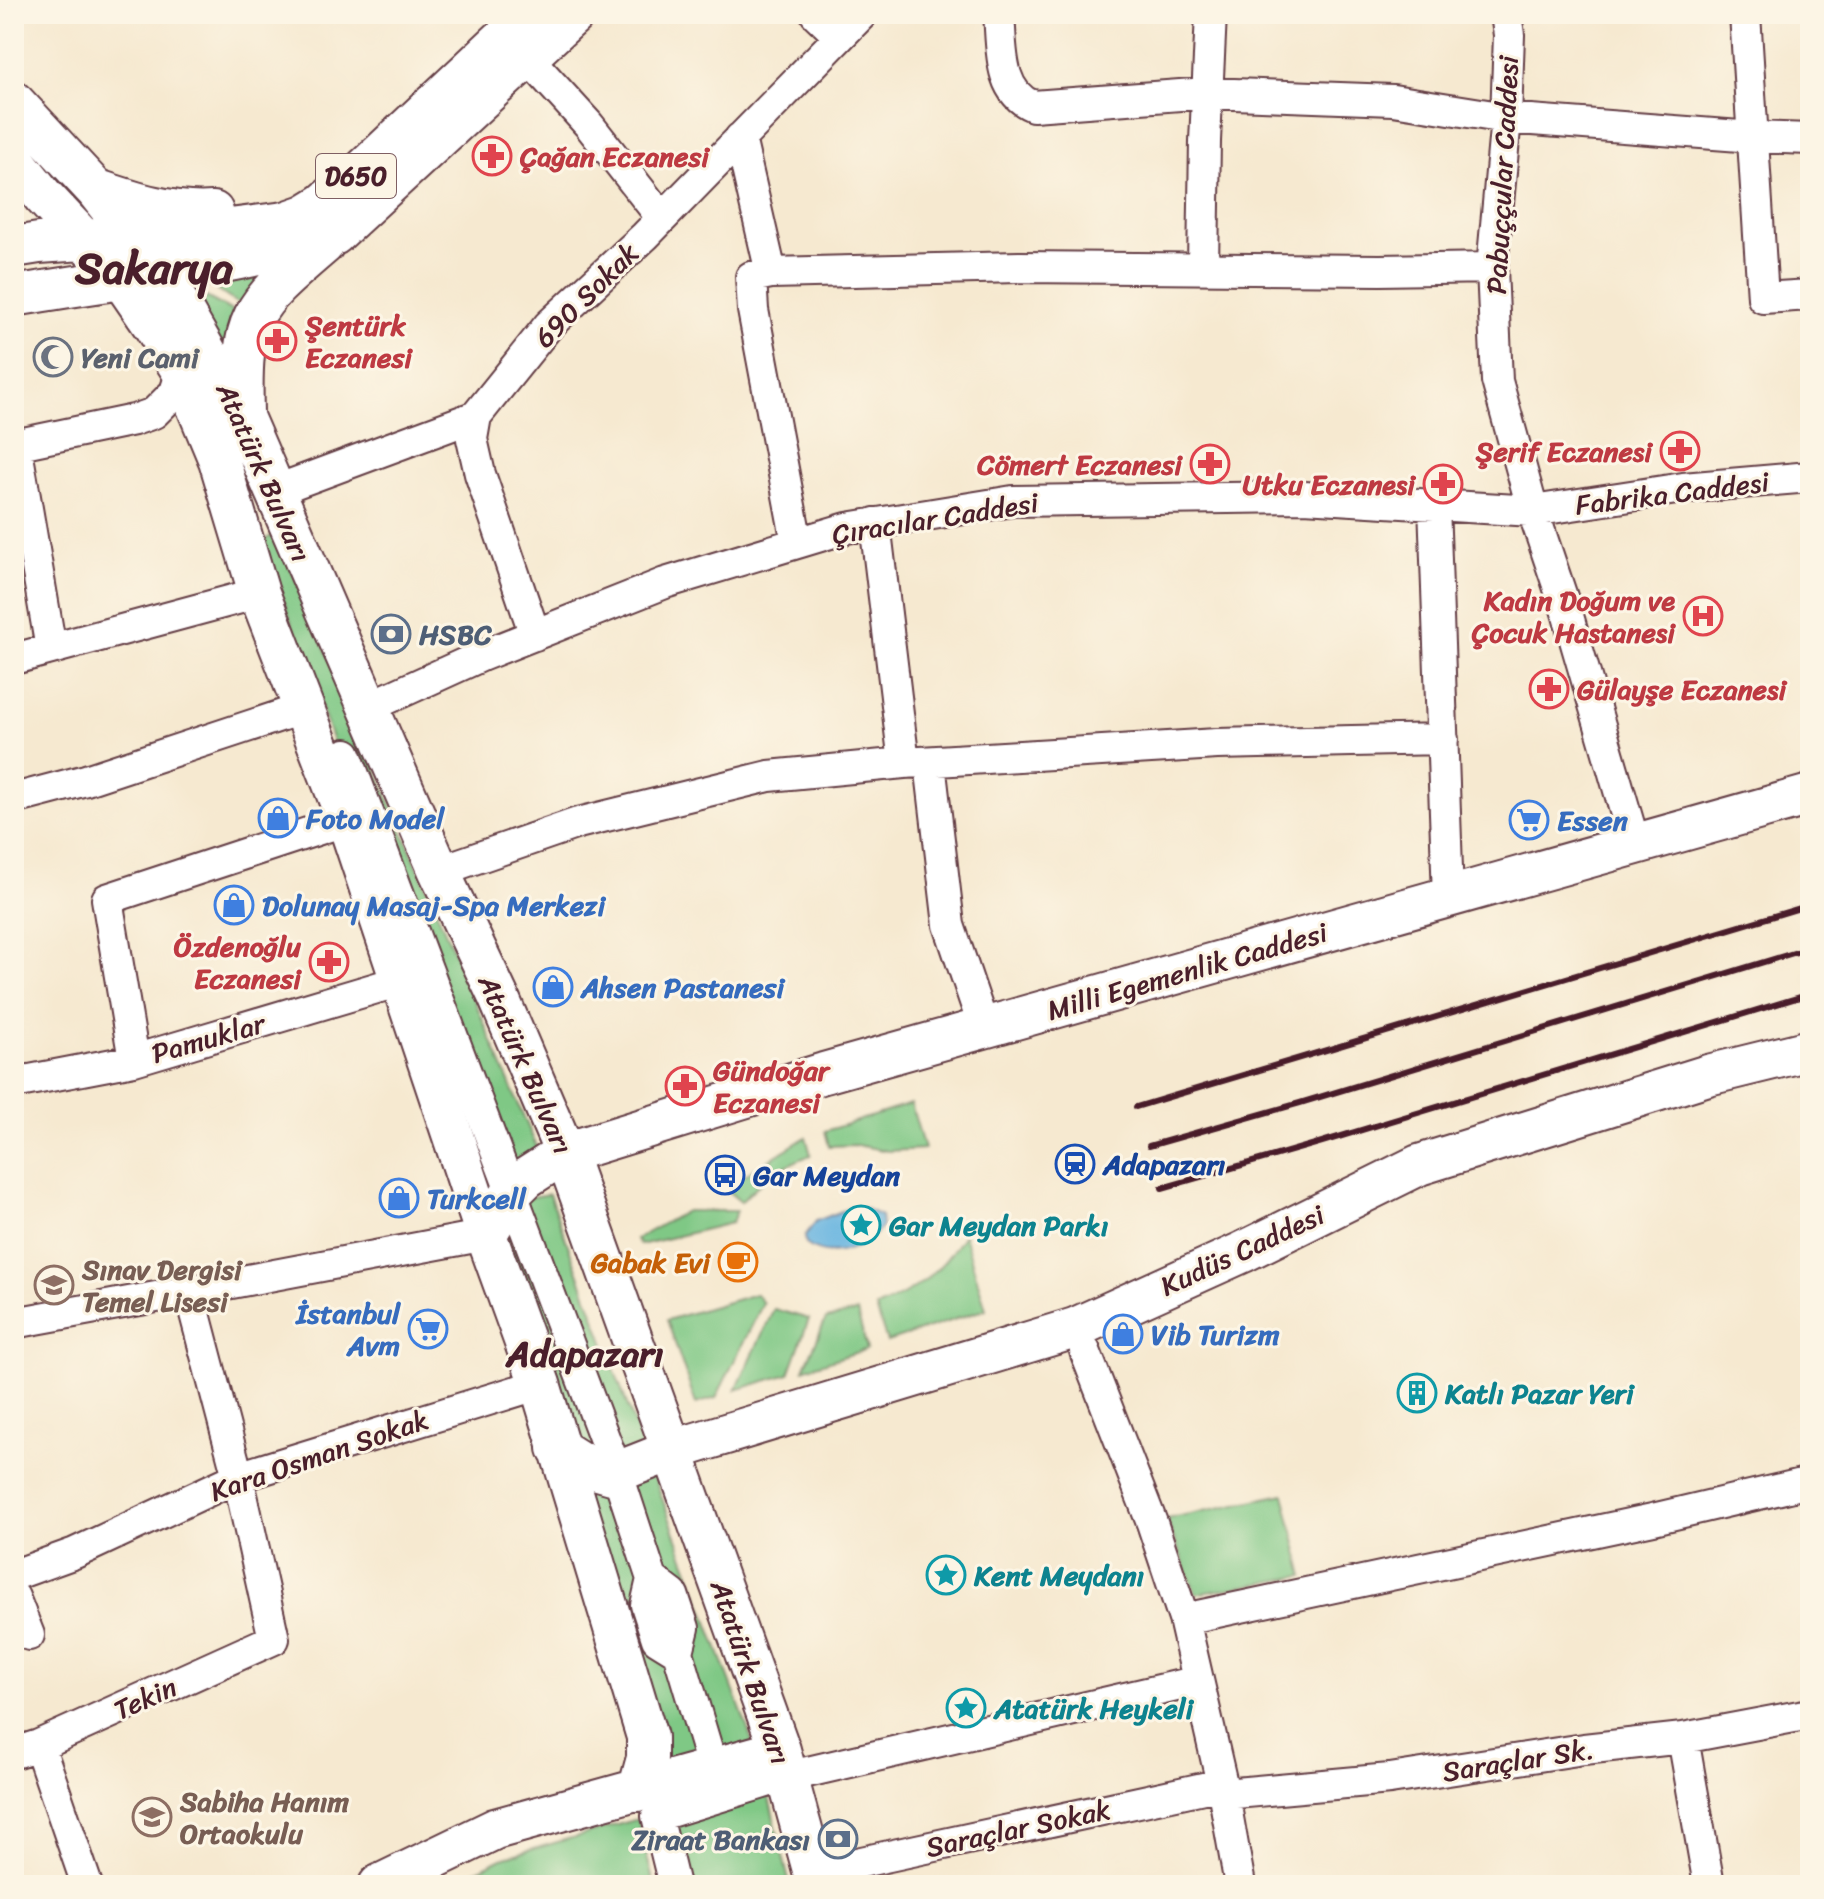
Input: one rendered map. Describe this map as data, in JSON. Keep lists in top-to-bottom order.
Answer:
{
  "streets": {
    "main road": [
      "D650",
      "Atatürk Bulvarı",
      "Milli Egemenlik Caddesi",
      "Kudüs Caddesi"
    ],
    "street": [
      "Pabuççular Caddesi",
      "690 Sokak",
      "Fabrika Caddesi",
      "Çıracılar Caddesi",
      "Pamuklar",
      "Kara Osman Sokak",
      "Tekin",
      "Saraçlar Sk.",
      "Saraçlar Sokak"
    ]
  },
  "crossings": [
    ["Pabuççular Caddesi", "Fabrika Caddesi"],
    ["Pabuççular Caddesi", "Çıracılar Caddesi"],
    ["Pabuççular Caddesi", "Milli Egemenlik Caddesi"],
    ["D650", "Atatürk Bulvarı"],
    ["Atatürk Bulvarı", "Çıracılar Caddesi"],
    ["Atatürk Bulvarı", "Milli Egemenlik Caddesi"],
    ["Atatürk Bulvarı", "Pamuklar"],
    ["Atatürk Bulvarı", "Kudüs Caddesi"],
    ["Atatürk Bulvarı", "Kara Osman Sokak"],
    ["Atatürk Bulvarı", "Saraçlar Sokak"],
    ["Fabrika Caddesi", "Çıracılar Caddesi"],
    ["Kara Osman Sokak", "Tekin"],
    ["Saraçlar Sk.", "Saraçlar Sokak"]
  ],
  "districts": ["Sakarya", "Adapazarı"],
  "places": {
    "pharmacy": [
      "Çağan Eczanesi",
      "Şentürk Eczanesi",
      "Şerif Eczanesi",
      "Cömert Eczanesi",
      "Utku Eczanesi",
      "Gülayşe Eczanesi",
      "Özdenoğlu Eczanesi",
      "Gündoğar Eczanesi"
    ],
    "mosque": ["Yeni Cami"],
    "hospital": ["Kadın Doğum ve Çocuk Hastanesi"],
    "bank": ["HSBC", "Ziraat Bankası"],
    "shop": [
      "Foto Model",
      "Dolunay Masaj-Spa Merkezi",
      "Ahsen Pastanesi",
      "Turkcell",
      "Vib Turizm"
    ],
    "supermarket": ["Essen", "İstanbul Avm"],
    "station": ["Adapazarı"],
    "bus stop": ["Gar Meydan"],
    "place": ["Gar Meydan Parkı", "Kent Meydanı", "Atatürk Heykeli"],
    "cafe": ["Gabak Evi"],
    "school or university": ["Sınav Dergisi Temel Lisesi", "Sabiha Hanım Ortaokulu"],
    "building": ["Katlı Pazar Yeri"]
  }
}
